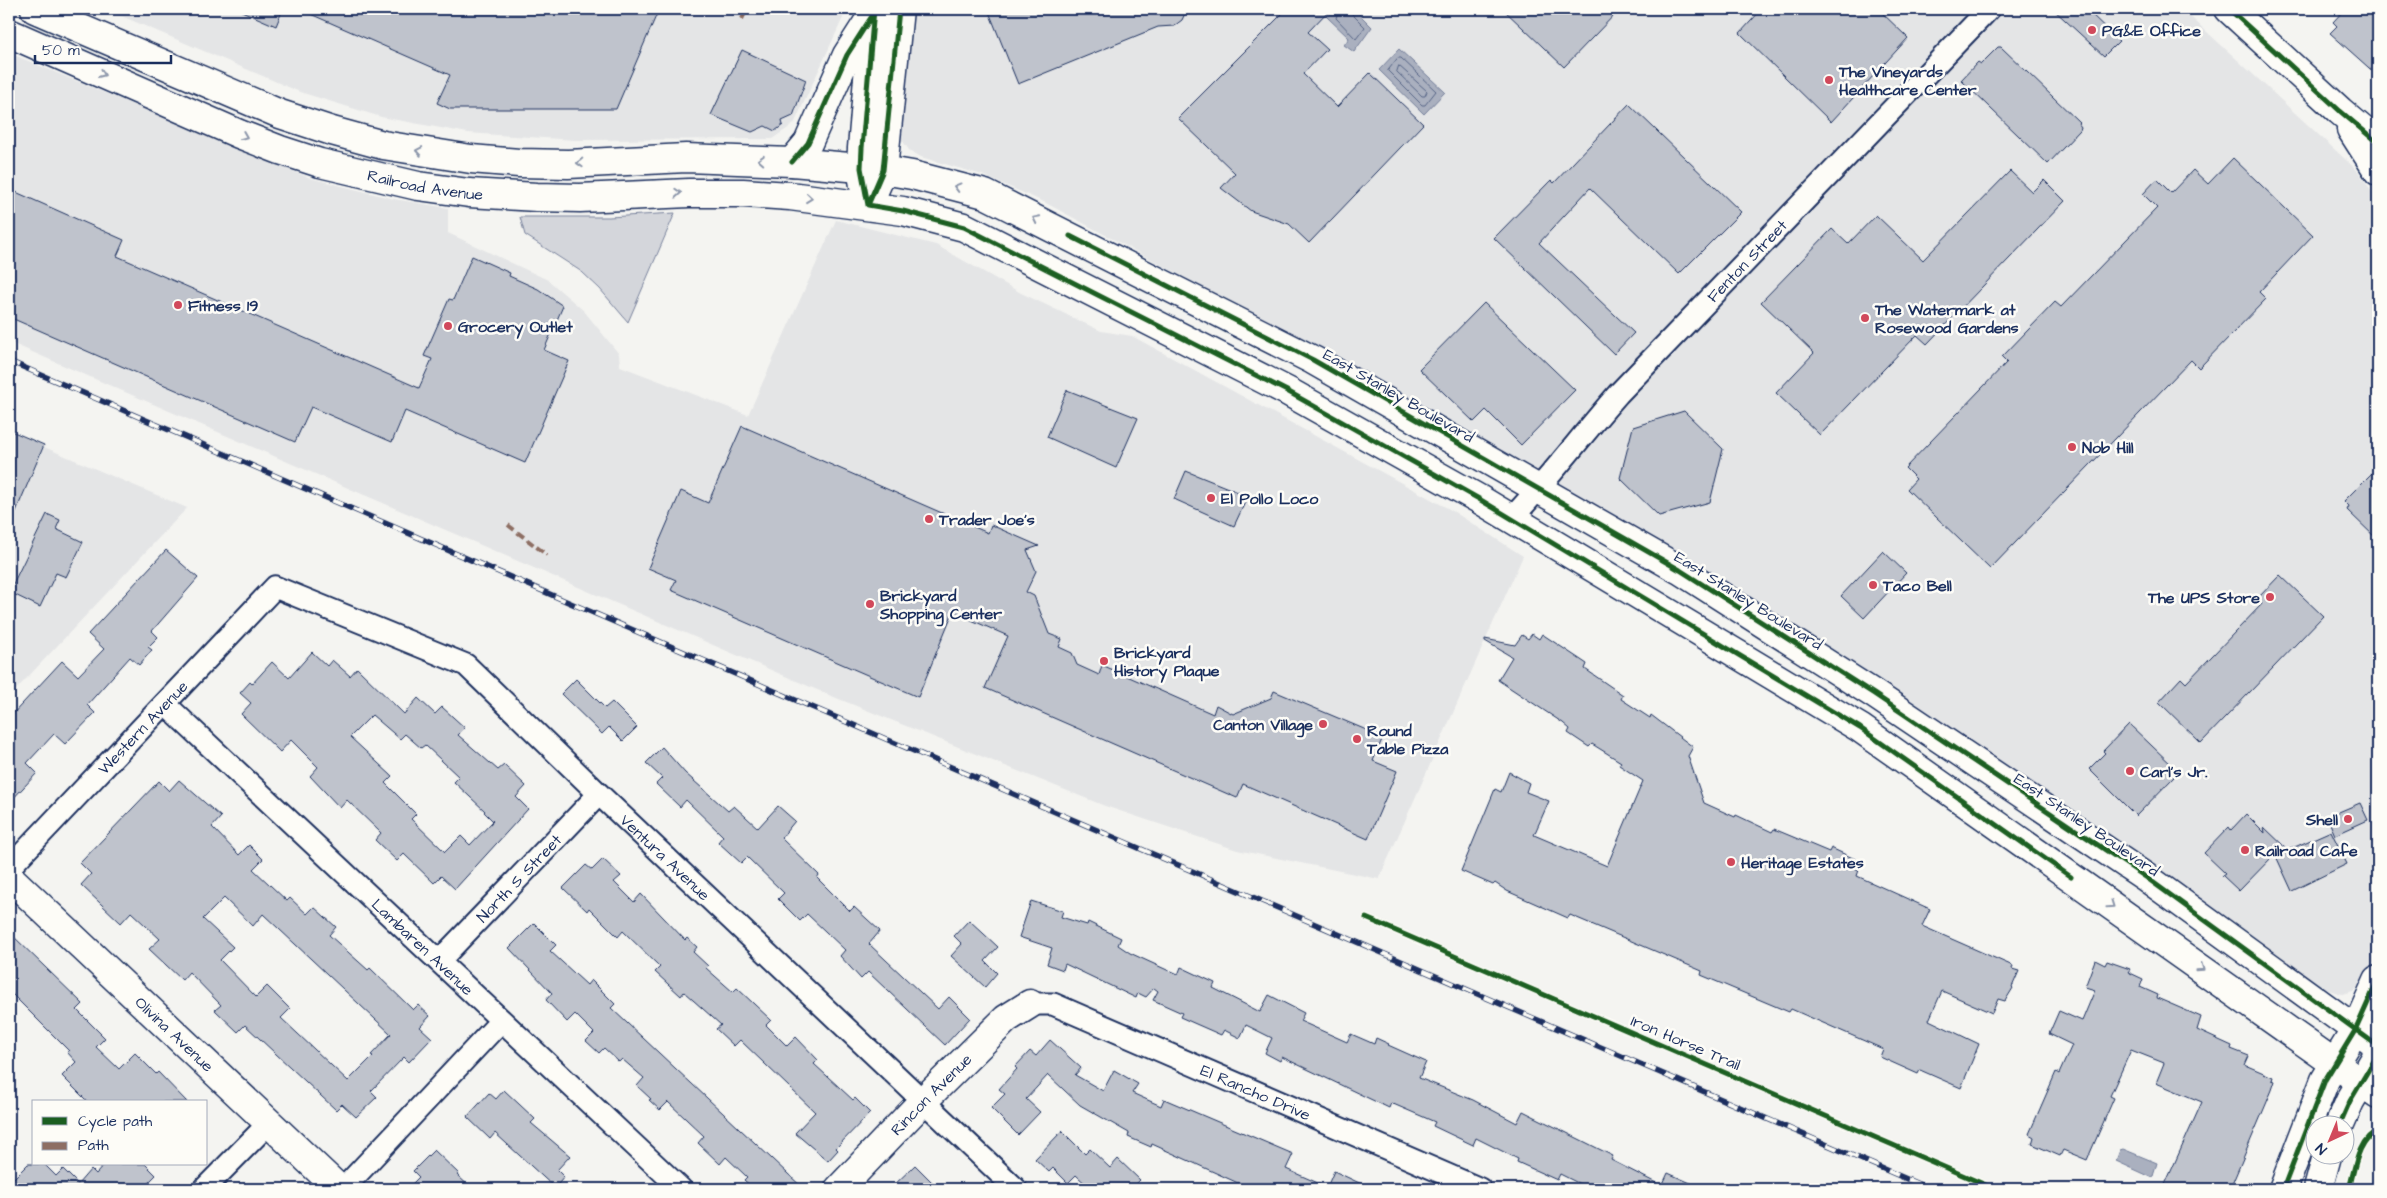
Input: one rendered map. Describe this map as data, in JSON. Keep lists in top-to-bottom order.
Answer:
{
  "streets": {
    "main road": [
      "Railroad Avenue",
      "East Stanley Boulevard",
      "Olivina Avenue",
      "Rincon Avenue"
    ],
    "street": [
      "Fenton Street",
      "Western Avenue",
      "Ventura Avenue",
      "North S Street",
      "Lambaren Avenue",
      "El Rancho Drive"
    ],
    "cycle path": ["Iron Horse Trail"]
  },
  "crossings": [
    ["Railroad Avenue", "East Stanley Boulevard"],
    ["Fenton Street", "East Stanley Boulevard"],
    ["Western Avenue", "Ventura Avenue"],
    ["Western Avenue", "Lambaren Avenue"],
    ["Ventura Avenue", "North S Street"],
    ["Ventura Avenue", "Rincon Avenue"],
    ["North S Street", "Lambaren Avenue"],
    ["El Rancho Drive", "Rincon Avenue"]
  ],
  "places": [
    "PG&E Office",
    "The Vineyards Healthcare Center",
    "Fitness 19",
    "The Watermark at Rosewood Gardens",
    "Grocery Outlet",
    "Nob Hill",
    "El Pollo Loco",
    "Trader Joe's",
    "Taco Bell",
    "The UPS Store",
    "Brickyard Shopping Center",
    "Brickyard History Plaque",
    "Canton Village",
    "Round Table Pizza",
    "Carl's Jr.",
    "Shell",
    "Railroad Cafe",
    "Heritage Estates"
  ],
  "legend": ["Cycle path", "Path"],
  "scale_bar": "50 m",
  "north": "bottom left"
}
